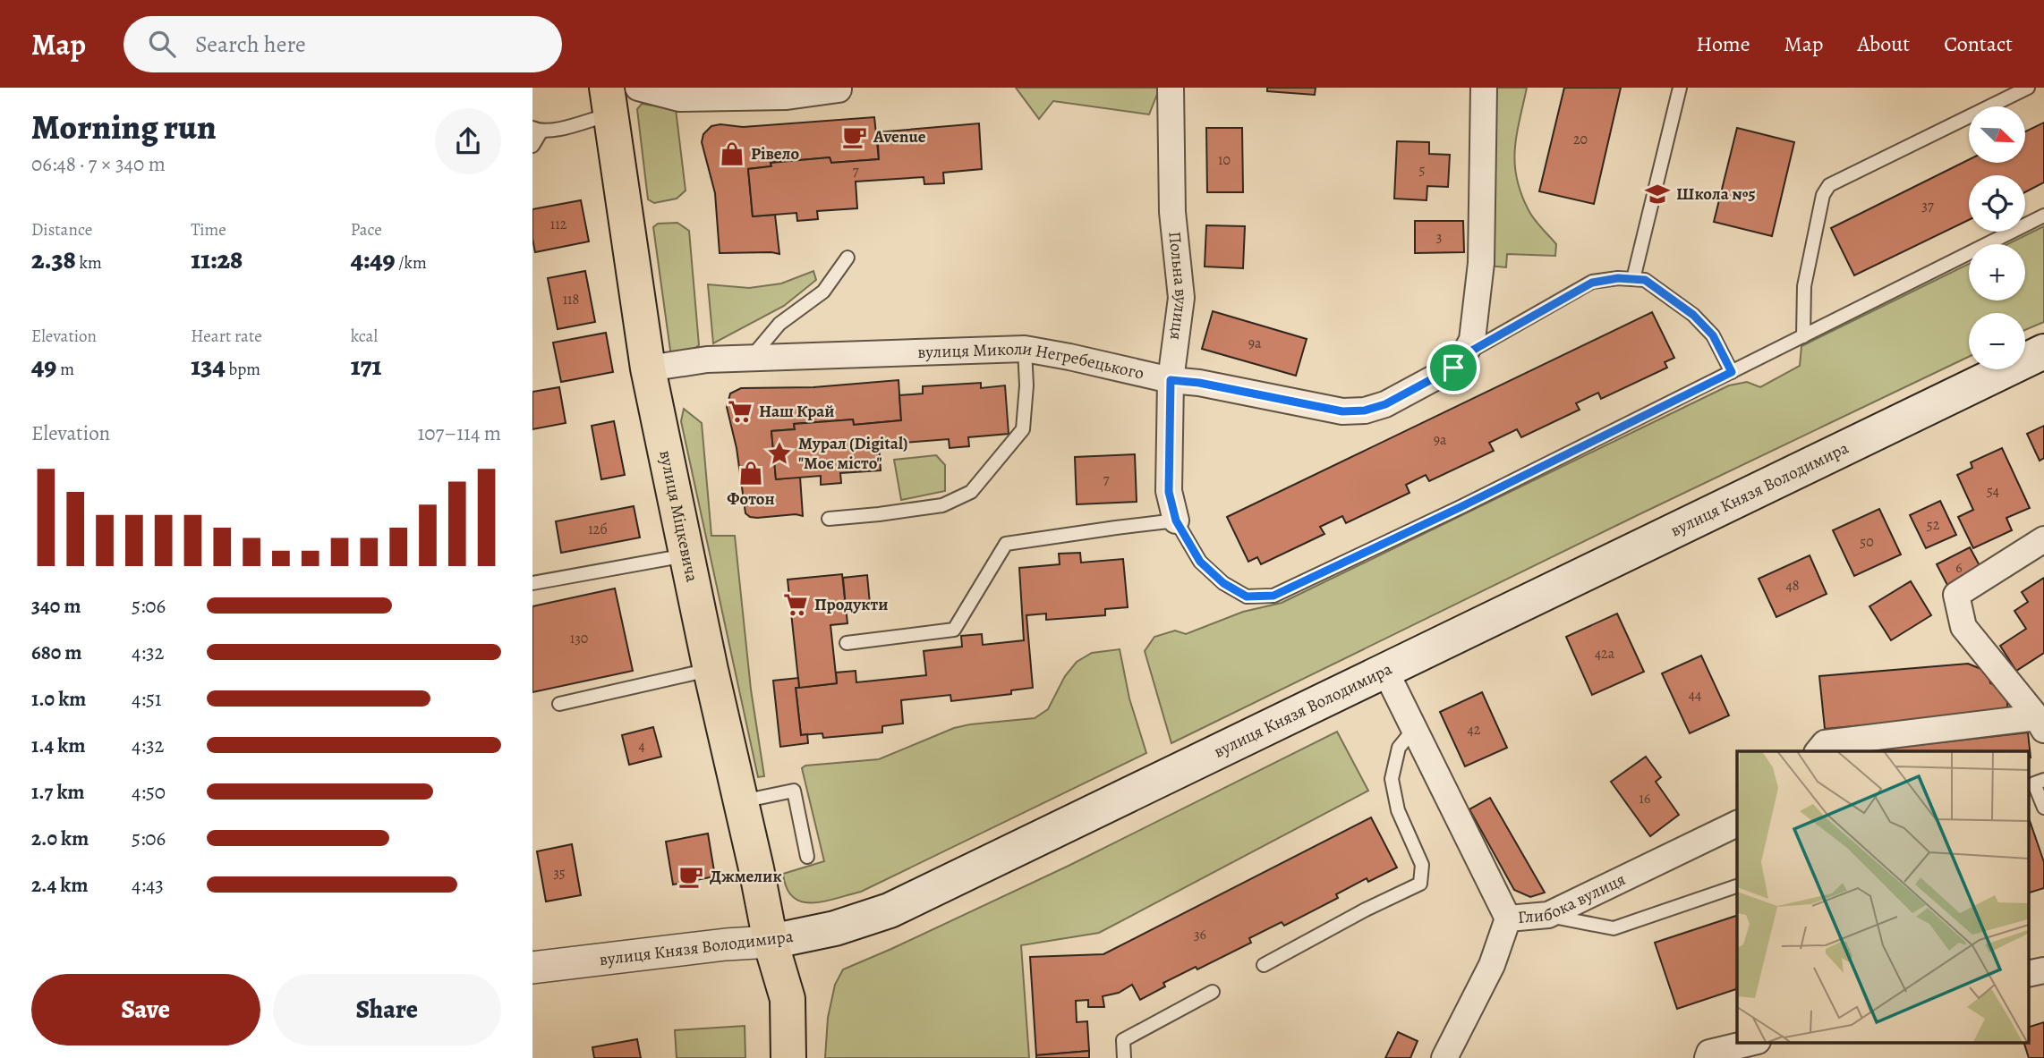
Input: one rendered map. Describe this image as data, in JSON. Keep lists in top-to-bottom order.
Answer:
{
  "streets": {
    "main road": ["вулиця Князя Володимира", "вулиця Міцкевича"],
    "street": ["Польна вулиця", "вулиця Миколи Негребецького", "Глибока вулиця"]
  },
  "crossings": [
    ["Польна вулиця", "вулиця Миколи Негребецького"],
    ["вулиця Миколи Негребецького", "вулиця Міцкевича"],
    ["вулиця Князя Володимира", "вулиця Міцкевича"]
  ],
  "places": {
    "cafe": ["Avenue", "Джмелик"],
    "shop": ["Рівело", "Фотон"],
    "school or university": ["Школа №5"],
    "supermarket": ["Наш Край", "Продукти"],
    "place": ["Мурал (Digital) \"Моє місто\""]
  },
  "house_numbers": [
    "20",
    "10",
    "5",
    "7",
    "37",
    "112",
    "3",
    "118",
    "9а",
    "9а",
    "7",
    "54",
    "52",
    "12б",
    "50",
    "6",
    "48",
    "130",
    "42а",
    "44",
    "42",
    "4",
    "16",
    "35",
    "36"
  ],
  "north": "bottom right",
  "page": {
    "header": "Map",
    "search": "Search here",
    "nav": [
      "Home",
      "Map",
      "About",
      "Contact"
    ],
    "heading": ["Morning run", "06:48 · 7 × 340 m"],
    "map_buttons": ["+", "−"],
    "stats": [
      ["Distance", "2.38 km"],
      ["Time", "11:28"],
      ["Pace", "4:49 /km"],
      ["Elevation", "49 m"],
      ["Heart rate", "134 bpm"],
      ["kcal", "171"]
    ],
    "chart": ["Elevation", "107–114 m"],
    "list": [
      {
        "name": "340 m",
        "note": "5:06"
      },
      {
        "name": "680 m",
        "note": "4:32"
      },
      {
        "name": "1.0 km",
        "note": "4:51"
      },
      {
        "name": "1.4 km",
        "note": "4:32"
      },
      {
        "name": "1.7 km",
        "note": "4:50"
      },
      {
        "name": "2.0 km",
        "note": "5:06"
      },
      {
        "name": "2.4 km",
        "note": "4:43"
      }
    ],
    "buttons": ["Save", "Share"]
  }
}
